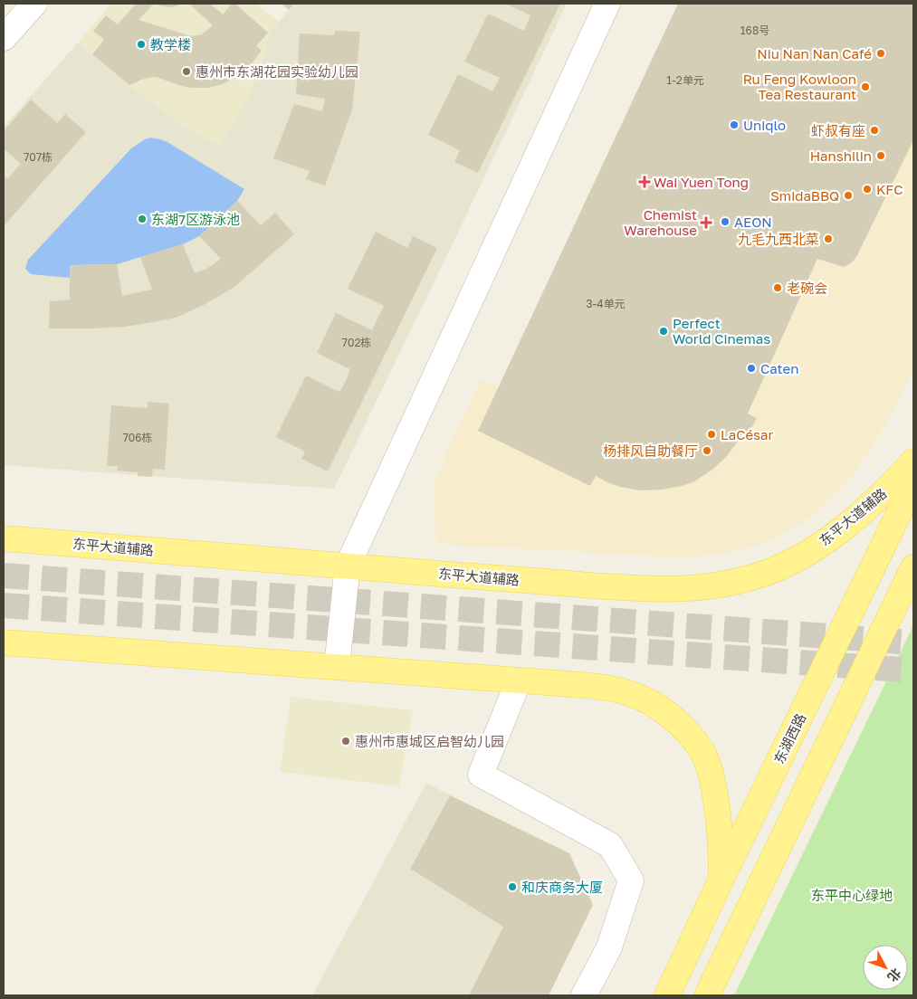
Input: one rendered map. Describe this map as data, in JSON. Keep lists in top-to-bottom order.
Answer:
{
  "streets": {
    "main road": ["东平大道辅路", "东湖西路"]
  },
  "crossings": [
    ["东平大道辅路", "东湖西路"]
  ],
  "parks": ["东平中心绿地"],
  "places": {
    "other": [
      "教学楼",
      "Niu Nan Nan Café",
      "惠州市东湖花园实验幼儿园",
      "Ru Feng Kowloon Tea Restaurant",
      "Uniqlo",
      "虾叔有座",
      "Hanshilin",
      "KFC",
      "SmidaBBQ",
      "东湖7区游泳池",
      "AEON",
      "九毛九西北菜",
      "老碗会",
      "Perfect World Cinemas",
      "Caten",
      "LaCésar",
      "杨排风自助餐厅",
      "惠州市惠城区启智幼儿园",
      "和庆商务大厦"
    ],
    "health": ["Wai Yuen Tong", "Chemist Warehouse"]
  },
  "house_numbers": [
    "168号",
    "1-2单元",
    "707栋",
    "3-4单元",
    "702栋",
    "706栋"
  ],
  "north": "bottom right"
}
